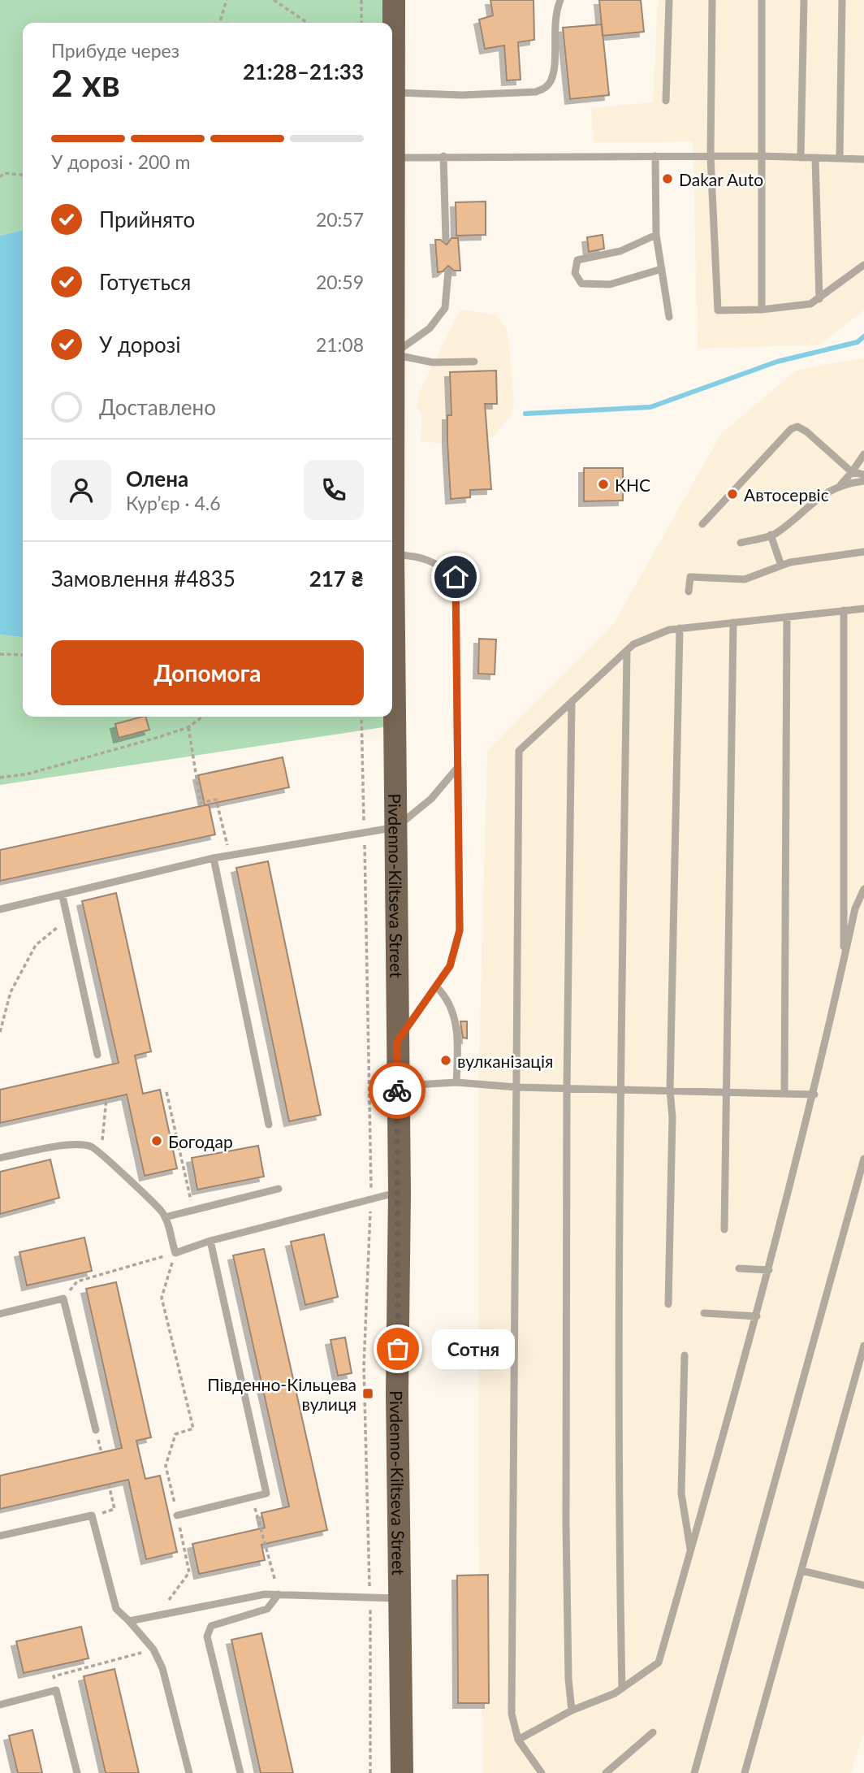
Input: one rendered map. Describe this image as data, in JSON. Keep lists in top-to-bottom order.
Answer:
{
  "streets": {
    "main road": ["Pivdenno-Kiltseva Street"]
  },
  "places": {
    "other": [
      "Dakar Auto",
      "КНС",
      "Автосервіс",
      "вулканізація",
      "Богодар",
      "Сотня"
    ],
    "transit": ["Південно-Кільцева вулиця"]
  },
  "page": {
    "heading": ["2 хв", "Прибуде через", "21:28–21:33"],
    "panel": [
      "Олена",
      "Кур’єр · 4.6",
      "Замовлення #4835",
      "217 ₴"
    ],
    "bar": "У дорозі · 200 m",
    "list": [
      ["Прийнято", "20:57"],
      ["Готується", "20:59"],
      ["У дорозі", "21:08"],
      "Доставлено"
    ],
    "buttons": "Допомога",
    "bubble": "Сотня"
  }
}
